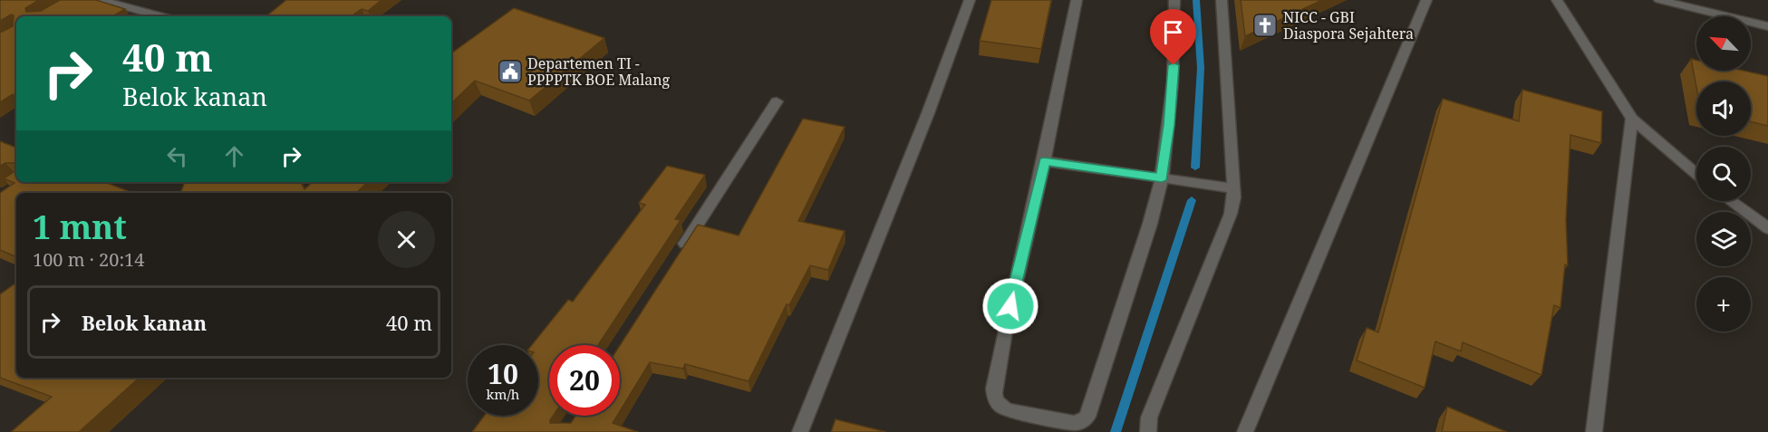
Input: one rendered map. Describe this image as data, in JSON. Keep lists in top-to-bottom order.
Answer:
{
  "places": {
    "church": ["NICC - GBI Diaspora Sejahtera"],
    "public building": ["Departemen TI - PPPPTK BOE Malang"]
  },
  "north": "top left",
  "page": {
    "map_buttons": "+",
    "turn": ["40 m", "Belok kanan"],
    "heading": ["1 mnt", "100 m · 20:14"],
    "list": [
      {
        "name": "Belok kanan",
        "value": "40 m"
      }
    ],
    "speed": "10 km/h",
    "limit": "20"
  }
}
